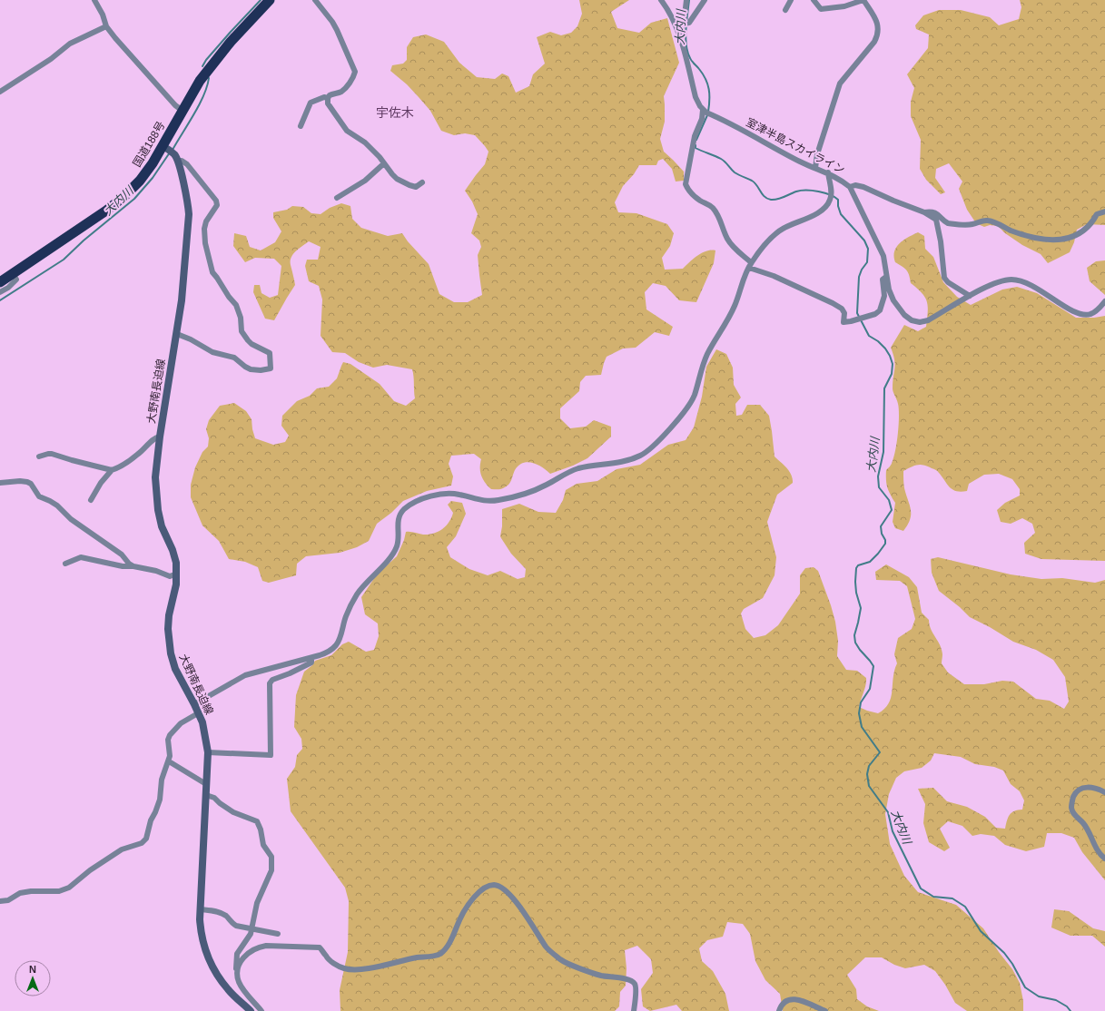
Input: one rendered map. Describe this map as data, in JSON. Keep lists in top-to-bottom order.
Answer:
{
  "streets": {
    "highway": ["国道188号"],
    "main road": ["大野南長迫線"],
    "street": ["室津半島スカイライン"]
  },
  "districts": ["宇佐木"],
  "water": ["大内川"],
  "north": "top"
}
